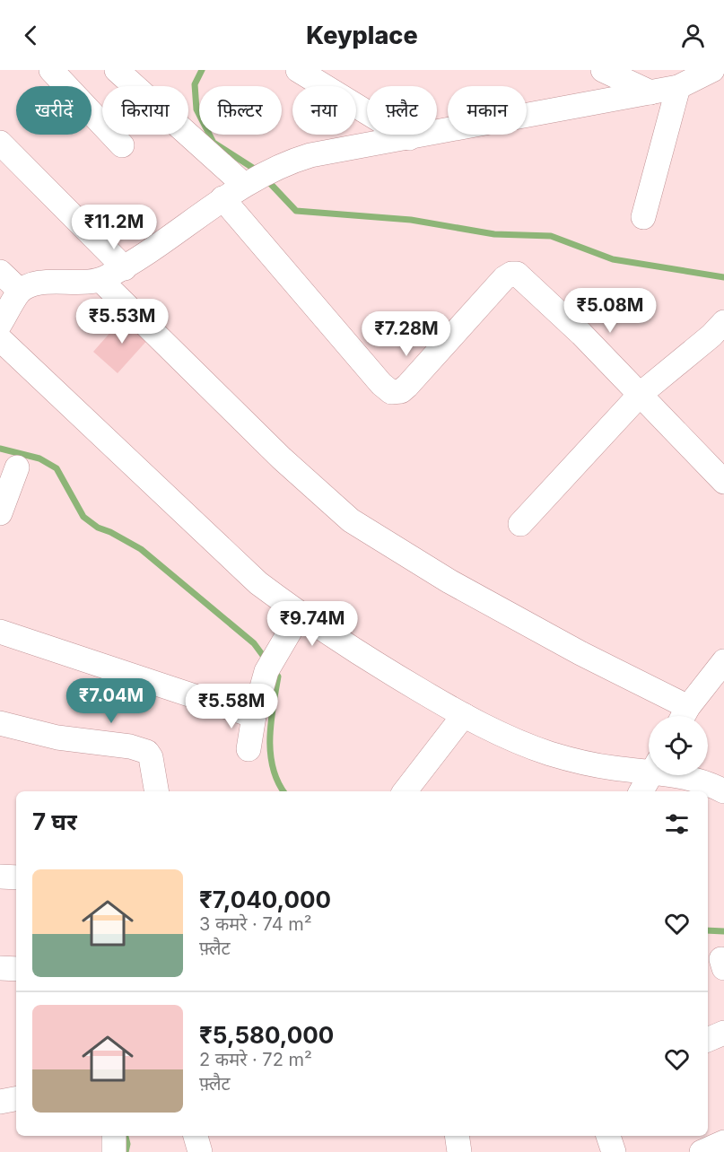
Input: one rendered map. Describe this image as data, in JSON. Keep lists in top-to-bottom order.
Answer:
{
  "page": {
    "header": "Keyplace",
    "chip": [
      "खरीदें",
      "किराया",
      "फ़िल्टर",
      "नया",
      "फ़्लैट",
      "मकान"
    ],
    "price": [
      "₹11.2M",
      "₹5.08M",
      "₹5.53M",
      "₹7.28M",
      "₹9.74M",
      "₹7.04M",
      "₹5.58M"
    ],
    "heading": "7 घर",
    "list": [
      {
        "name": "₹7,040,000",
        "note": "3 कमरे · 74 m² · फ़्लैट"
      },
      {
        "name": "₹5,580,000",
        "note": "2 कमरे · 72 m² · फ़्लैट"
      }
    ]
  }
}
